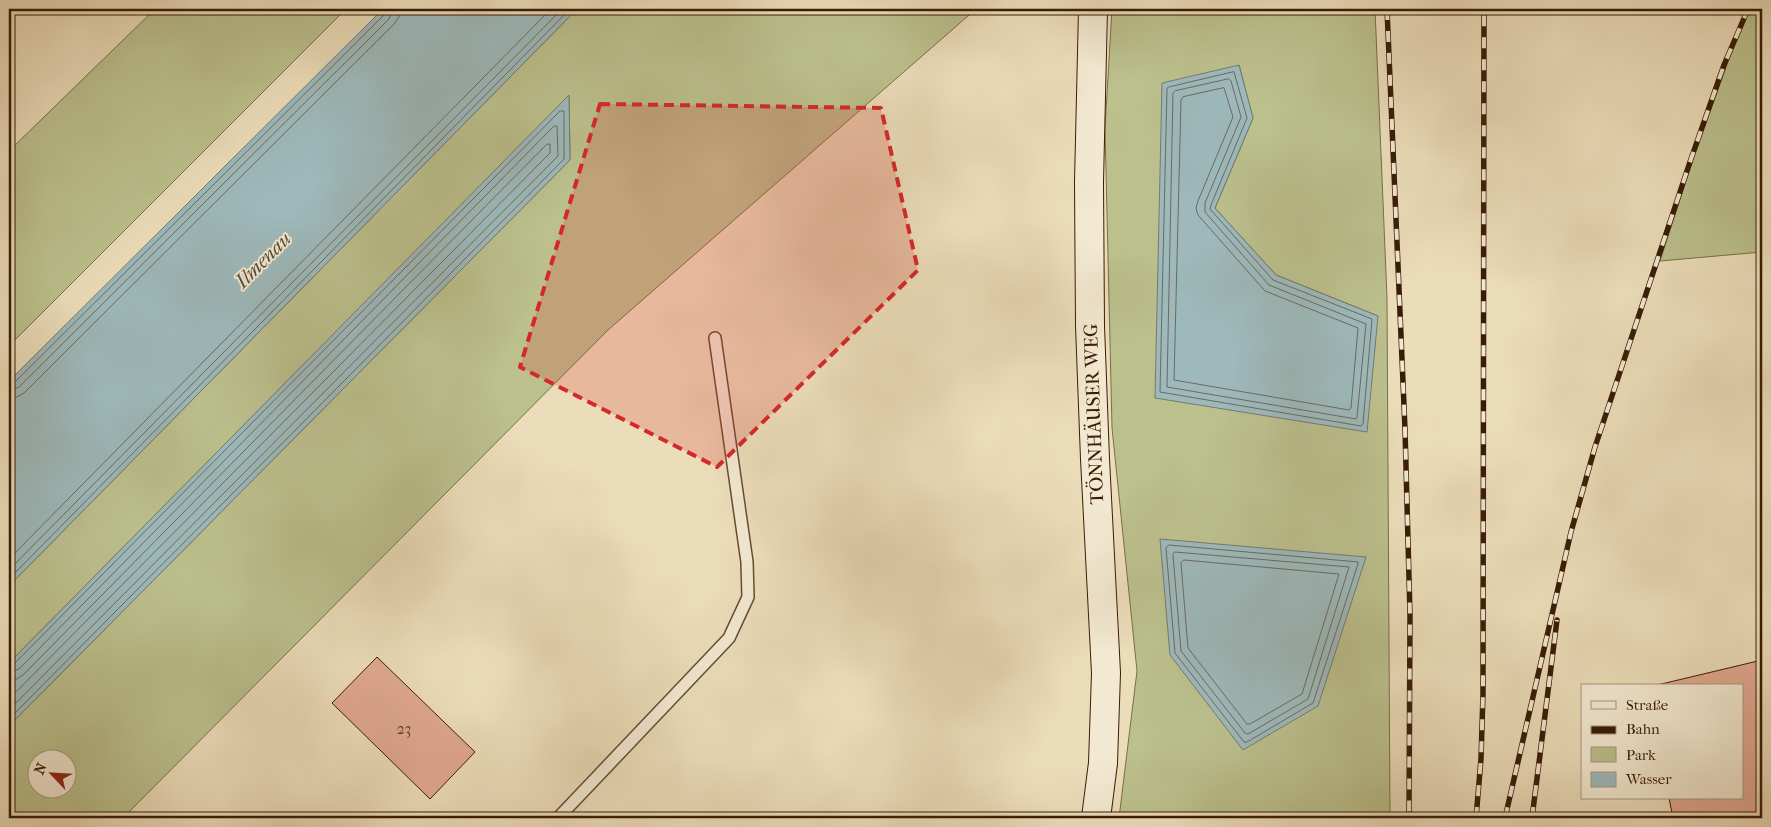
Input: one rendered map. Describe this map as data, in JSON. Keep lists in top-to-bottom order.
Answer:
{
  "streets": {
    "main road": ["TÖNNHÄUSER WEG"]
  },
  "water": ["Ilmenau"],
  "house_numbers": ["23"],
  "legend": [
    "Straße",
    "Bahn",
    "Park",
    "Wasser"
  ],
  "north": "top left"
}
